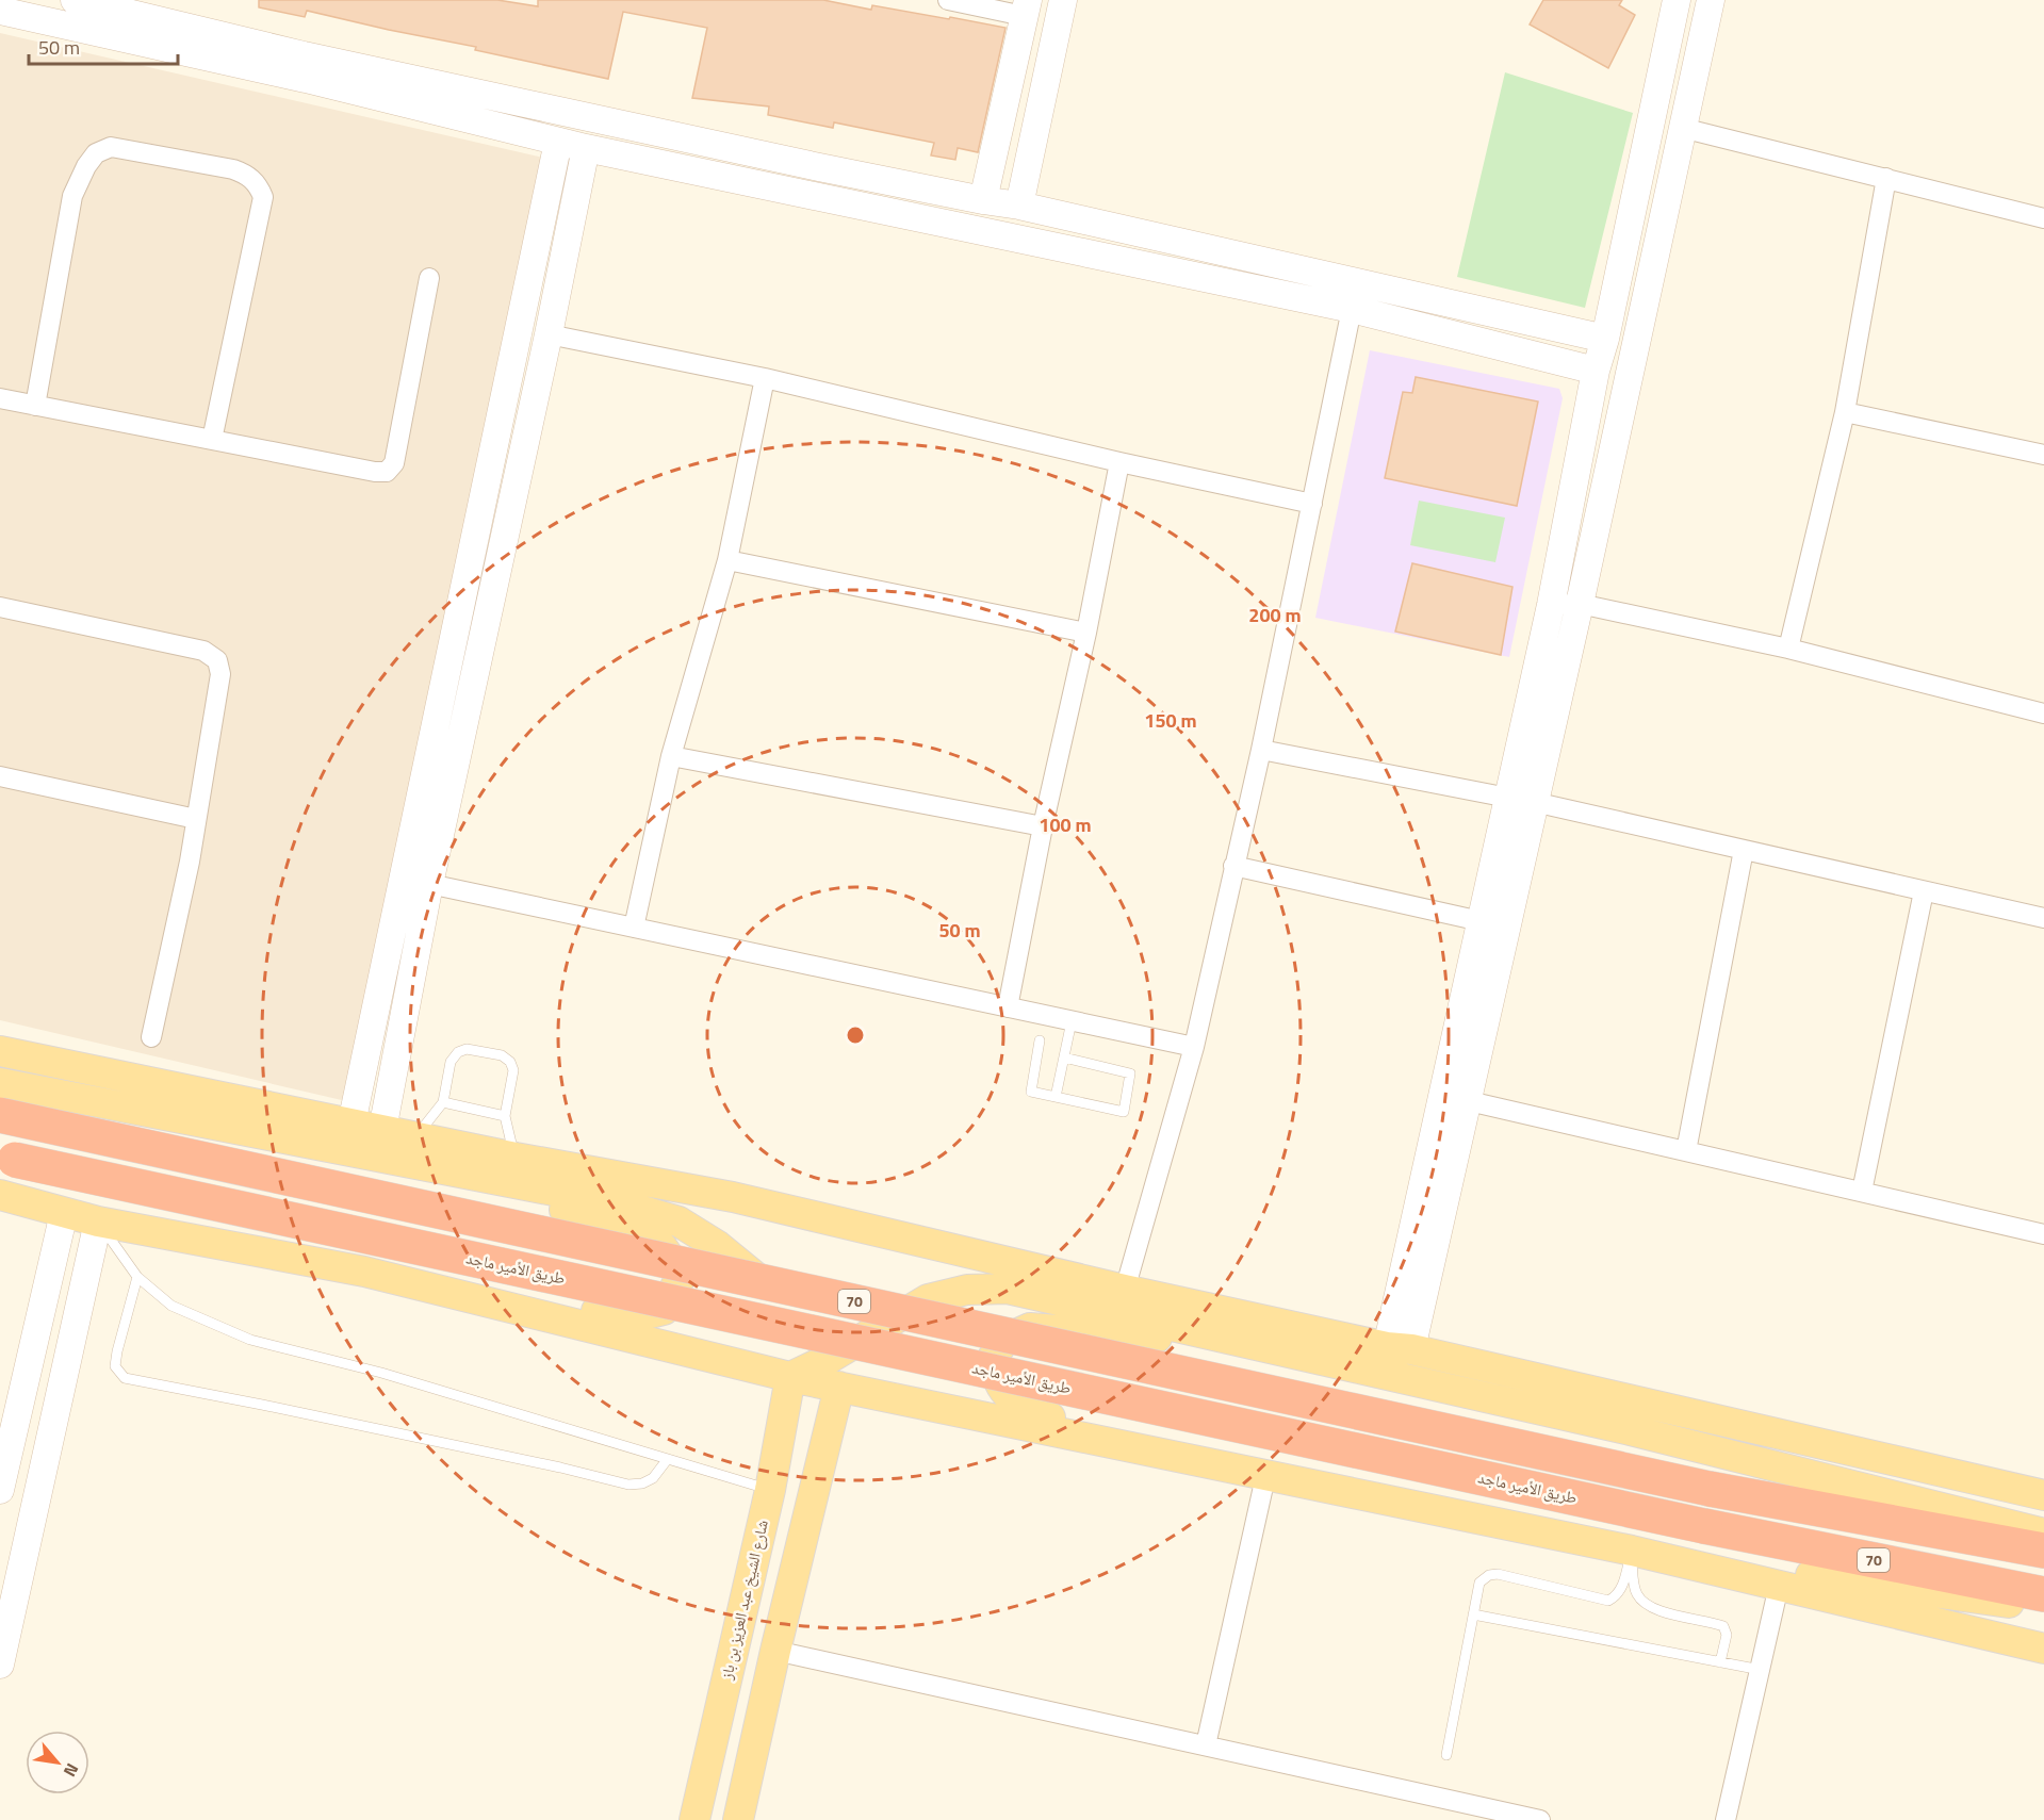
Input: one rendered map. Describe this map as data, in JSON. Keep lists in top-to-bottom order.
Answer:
{
  "streets": {
    "highway": ["طريق الأمير ماجد", "70"],
    "main road": ["شارع الشيخ عبد العزيز بن باز"]
  },
  "scale_bar": "50 m",
  "north": "bottom right",
  "rings": [
    "200 m",
    "150 m",
    "100 m",
    "50 m"
  ]
}
